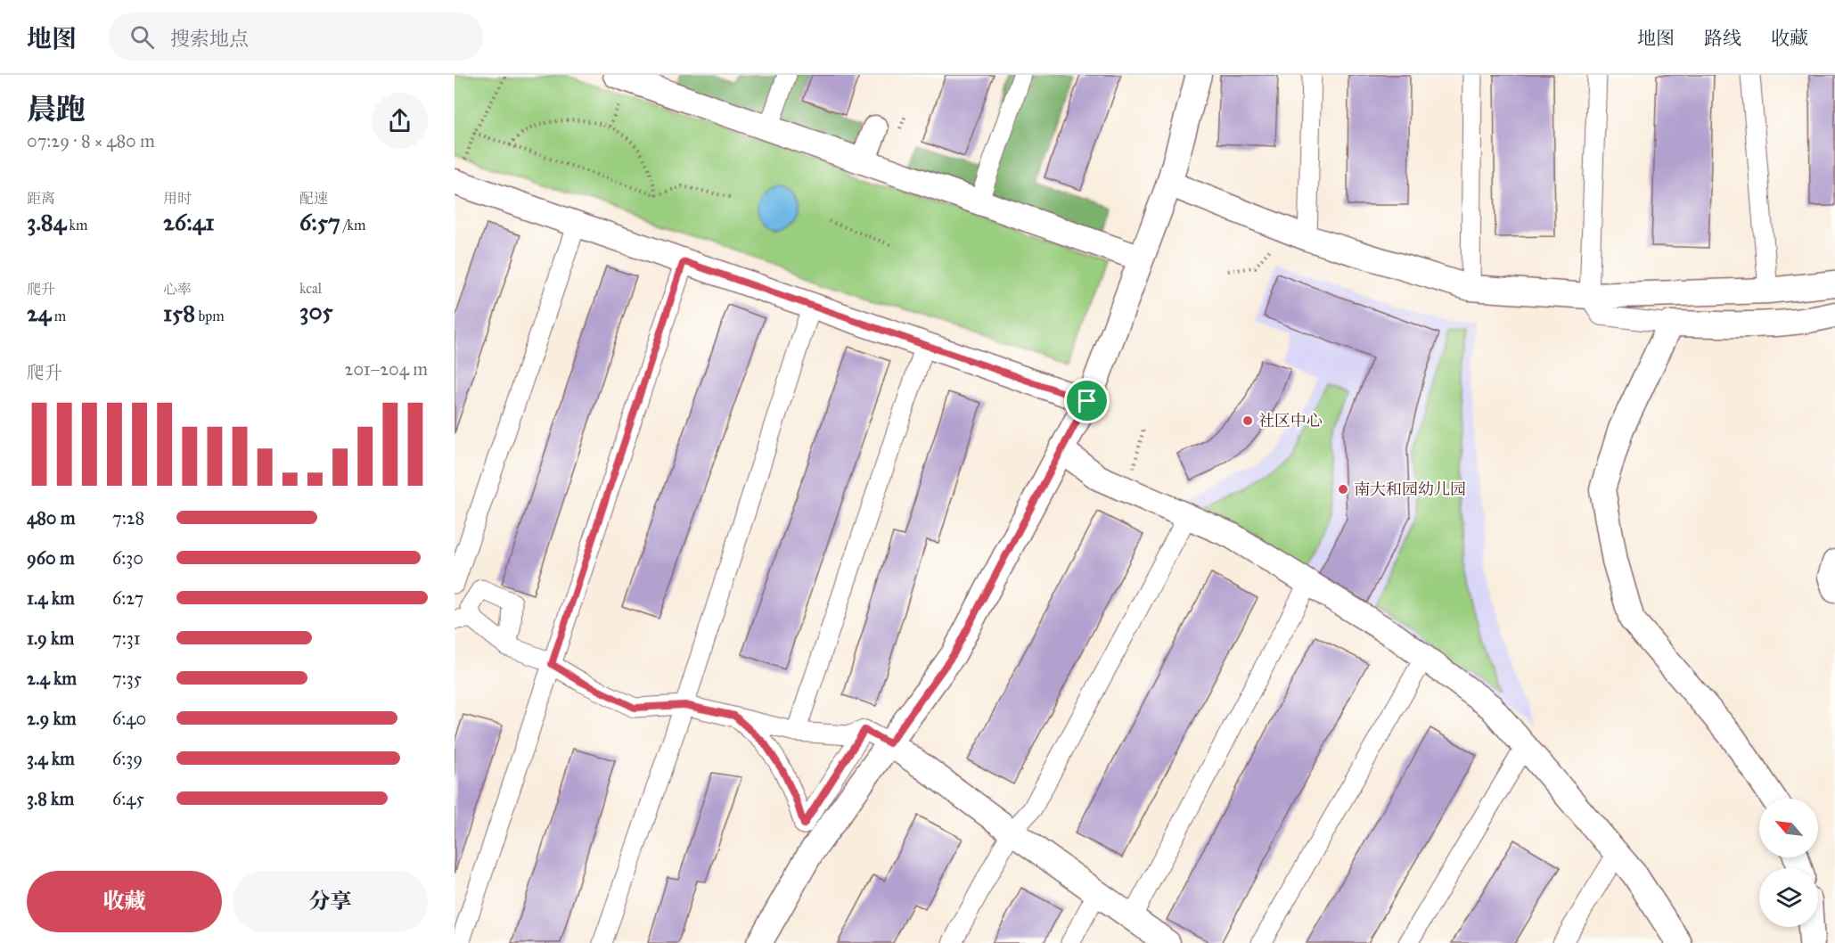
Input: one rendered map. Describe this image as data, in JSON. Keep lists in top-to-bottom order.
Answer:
{
  "places": ["社区中心", "南大和园幼儿园"],
  "north": "top left",
  "page": {
    "header": "地图",
    "search": "搜索地点",
    "nav": ["地图", "路线", "收藏"],
    "heading": ["晨跑", "07:29 · 8 × 480 m"],
    "stats": [
      ["距离", "3.84 km"],
      ["用时", "26:41"],
      ["配速", "6:57 /km"],
      ["爬升", "24 m"],
      ["心率", "158 bpm"],
      ["kcal", "305"]
    ],
    "chart": ["爬升", "201–204 m"],
    "list": [
      {
        "name": "480 m",
        "note": "7:28"
      },
      {
        "name": "960 m",
        "note": "6:30"
      },
      {
        "name": "1.4 km",
        "note": "6:27"
      },
      {
        "name": "1.9 km",
        "note": "7:31"
      },
      {
        "name": "2.4 km",
        "note": "7:35"
      },
      {
        "name": "2.9 km",
        "note": "6:40"
      },
      {
        "name": "3.4 km",
        "note": "6:39"
      },
      {
        "name": "3.8 km",
        "note": "6:45"
      }
    ],
    "buttons": ["收藏", "分享"]
  }
}
